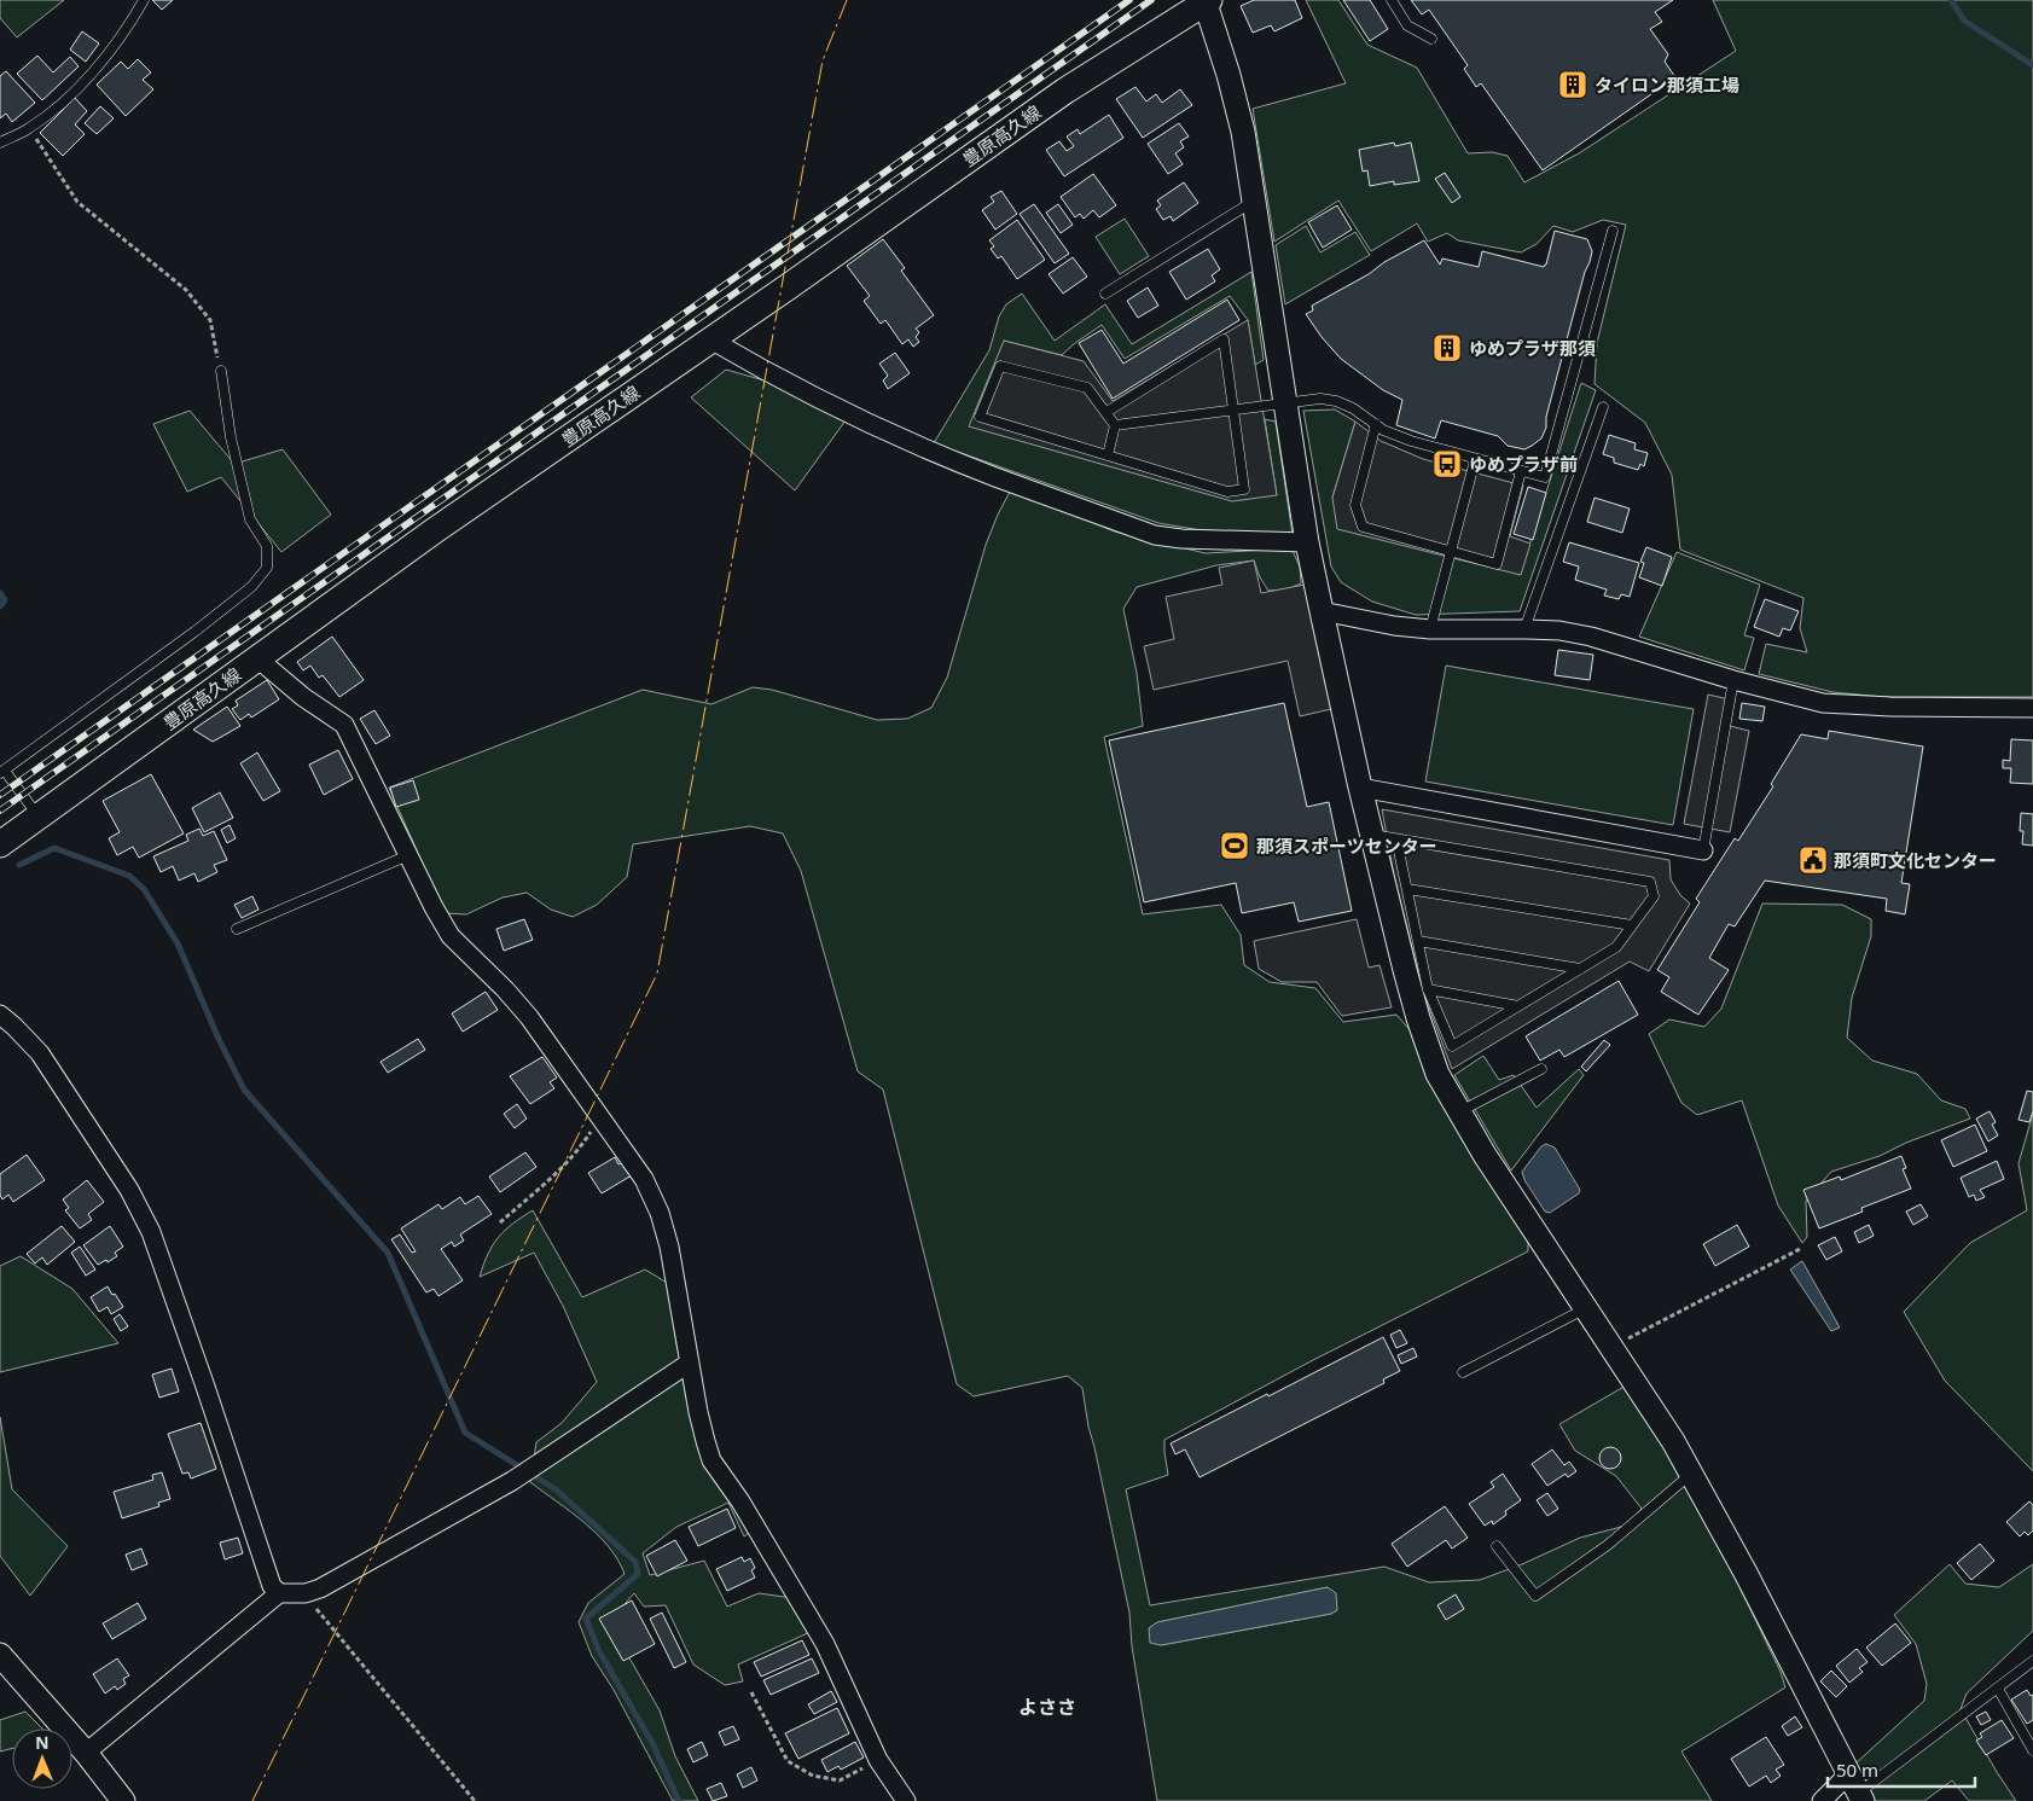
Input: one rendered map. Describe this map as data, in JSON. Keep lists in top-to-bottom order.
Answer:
{
  "streets": {
    "main road": ["豊原高久線"]
  },
  "districts": ["よささ"],
  "places": {
    "building": ["タイロン那須工場", "ゆめプラザ那須"],
    "bus stop": ["ゆめプラザ前"],
    "sports": ["那須スポーツセンター"],
    "public building": ["那須町文化センター"]
  },
  "scale_bar": "50 m",
  "north": "top"
}
